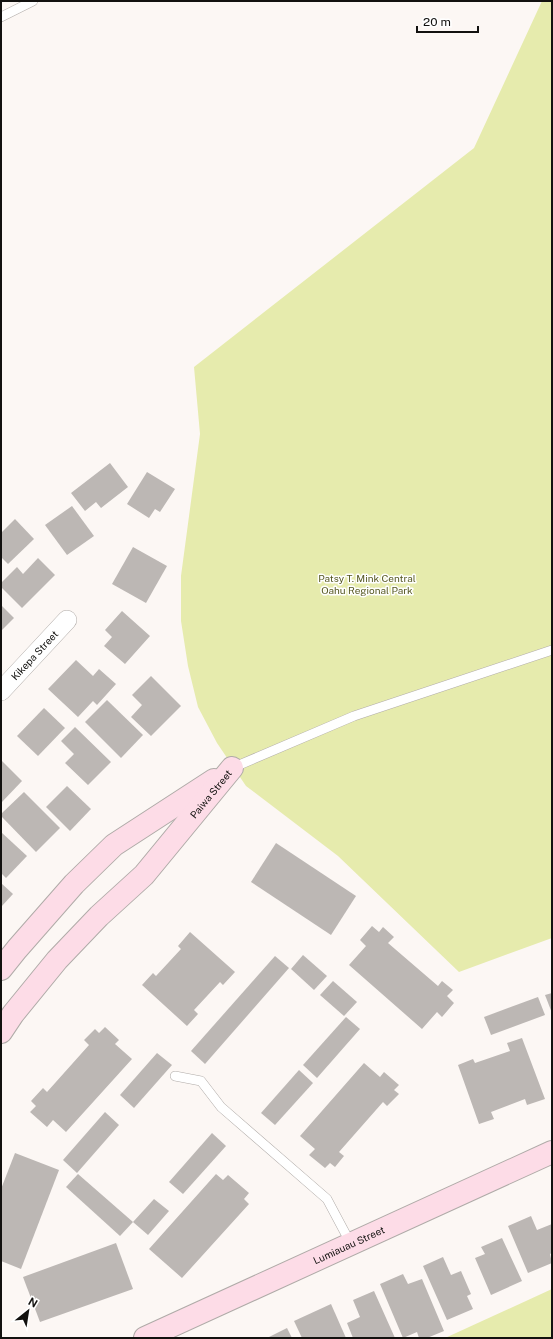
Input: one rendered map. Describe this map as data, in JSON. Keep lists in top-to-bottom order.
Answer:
{
  "streets": {
    "street": ["Kikepa Street", "Paiwa Street", "Lumiauau Street"]
  },
  "parks": ["Patsy T. Mink Central Oahu Regional Park"],
  "scale_bar": "20 m",
  "north": "top right"
}
